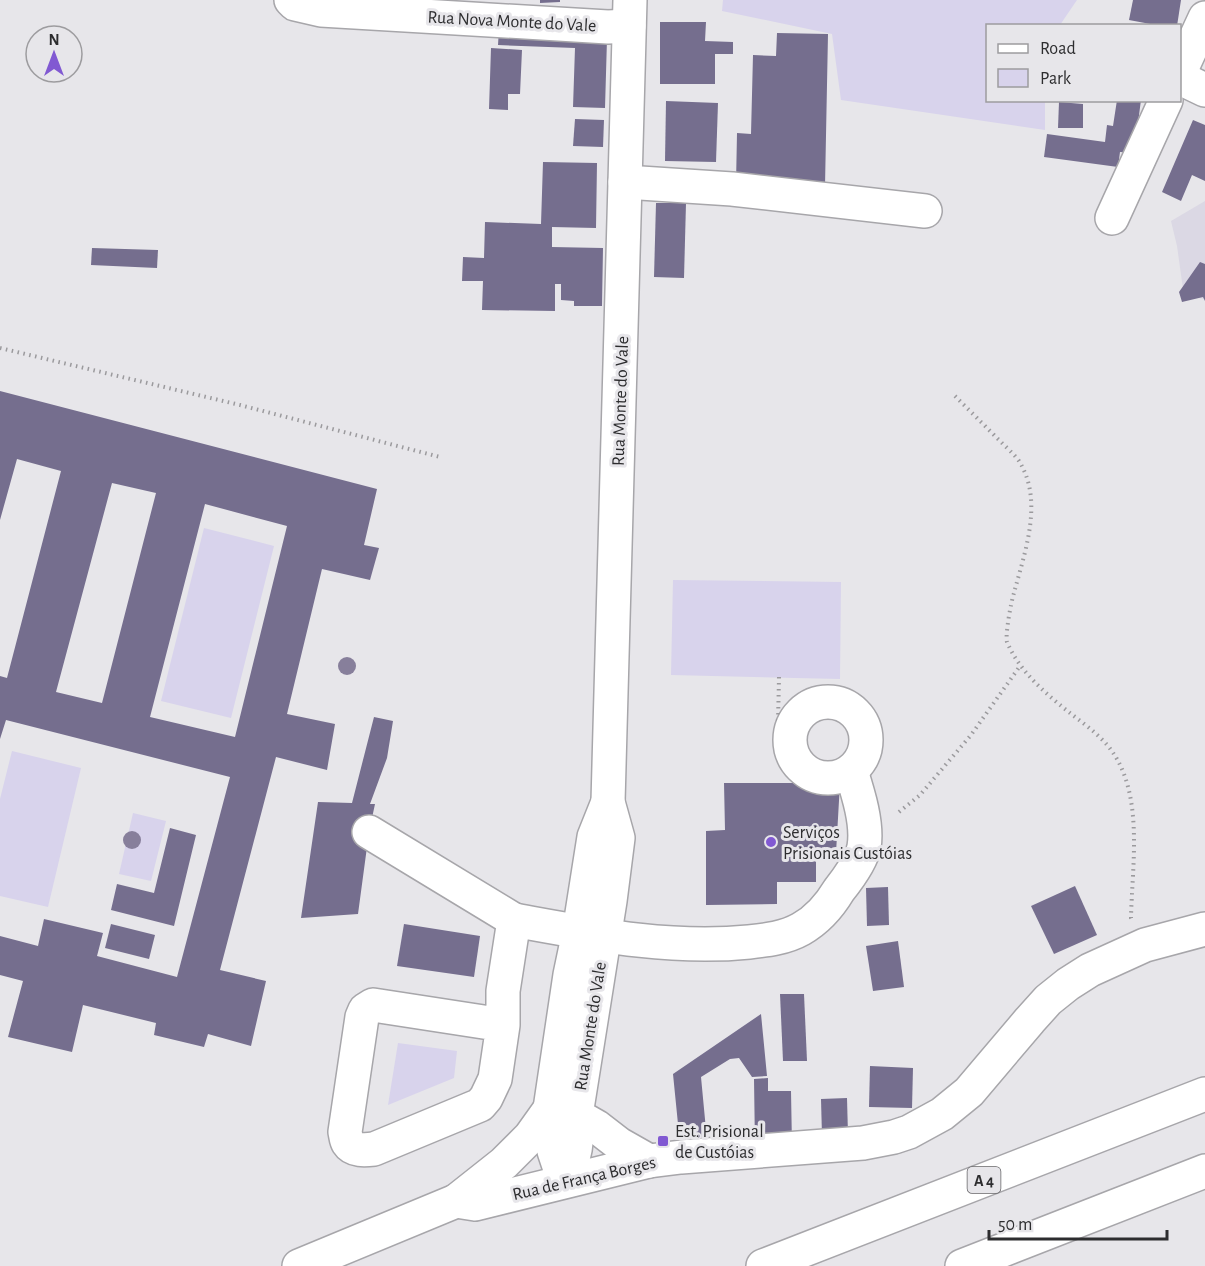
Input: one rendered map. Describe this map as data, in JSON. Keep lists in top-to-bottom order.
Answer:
{
  "streets": {
    "main road": [
      "Rua Nova Monte do Vale",
      "Rua Monte do Vale",
      "Rua de França Borges",
      "A 4"
    ]
  },
  "crossings": [
    ["Rua Nova Monte do Vale", "Rua Monte do Vale"],
    ["Rua Monte do Vale", "Rua de França Borges"]
  ],
  "places": {
    "other": ["Serviços Prisionais Custóias"],
    "transit": ["Est. Prisional de Custóias"]
  },
  "legend": ["Road", "Park"],
  "scale_bar": "50 m",
  "north": "top"
}
